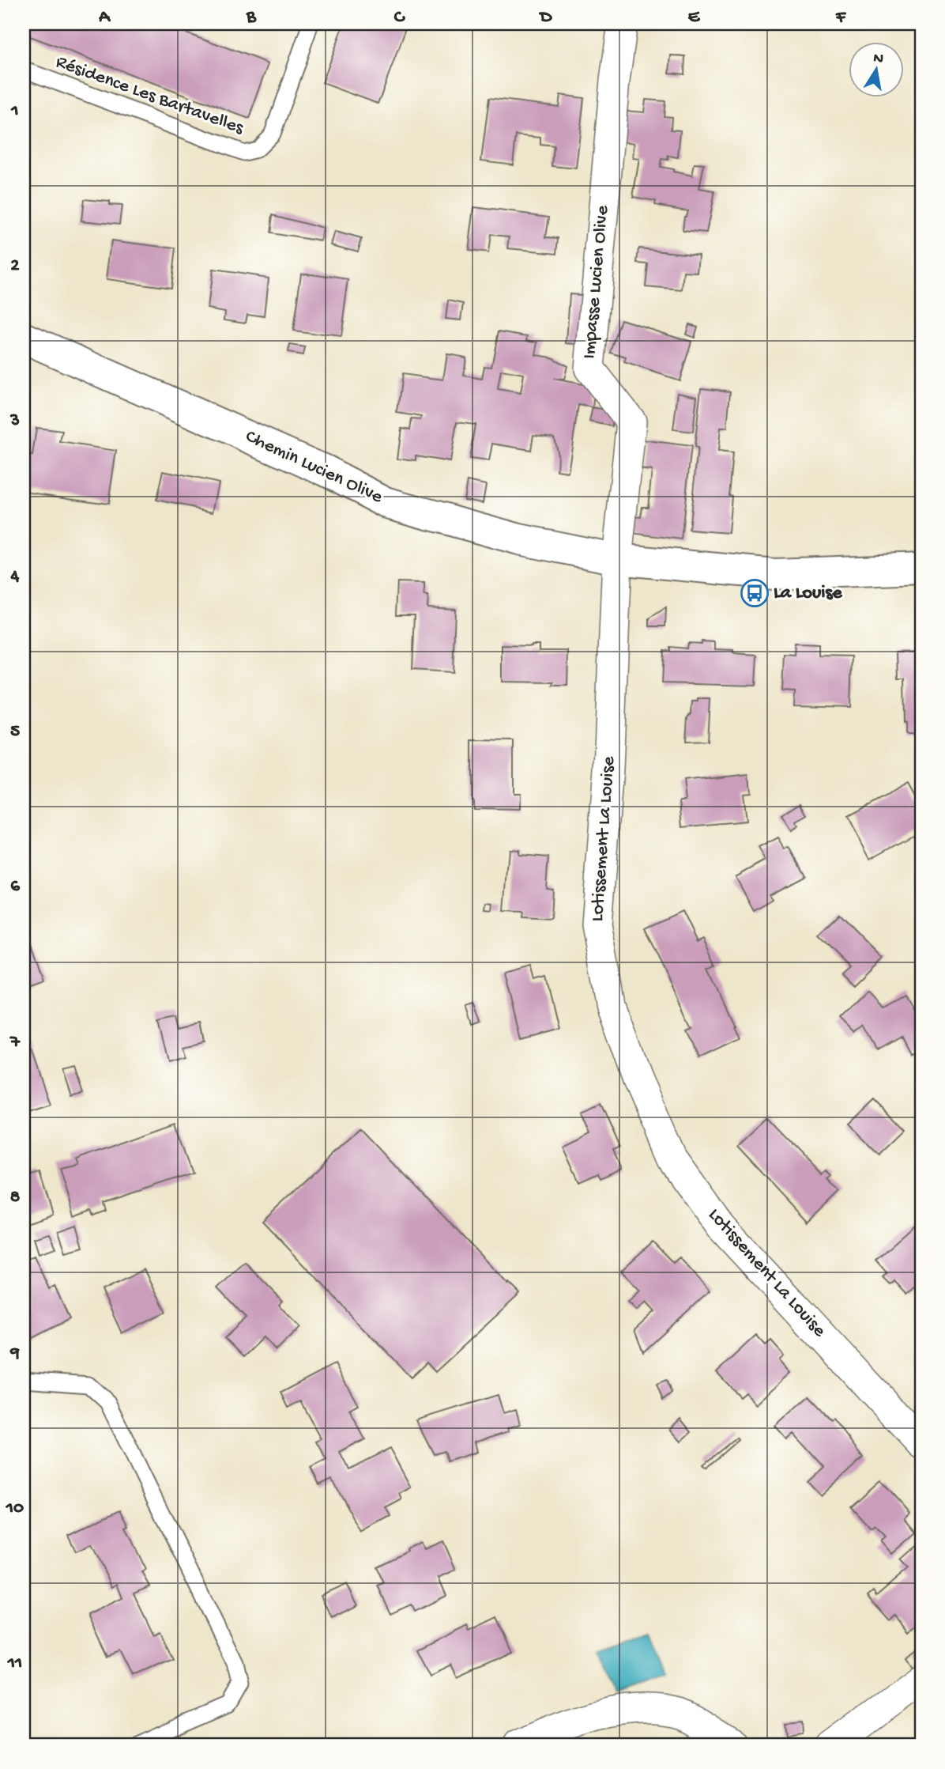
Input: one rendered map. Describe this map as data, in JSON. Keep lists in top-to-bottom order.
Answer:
{
  "streets": {
    "street": ["Impasse Lucien Olive", "Chemin Lucien Olive", "Lotissement La Louise"],
    "lane": ["Résidence Les Bartavelles"]
  },
  "crossings": [
    ["Impasse Lucien Olive", "Chemin Lucien Olive"],
    ["Impasse Lucien Olive", "Lotissement La Louise"],
    ["Chemin Lucien Olive", "Lotissement La Louise"]
  ],
  "places": {
    "bus stop": ["La Louise"]
  },
  "north": "top",
  "grid": {
    "columns": [
      "A",
      "B",
      "C",
      "D",
      "E",
      "F"
    ],
    "rows": [
      "1",
      "2",
      "3",
      "4",
      "5",
      "6",
      "7",
      "8",
      "9",
      "10",
      "11"
    ]
  }
}
